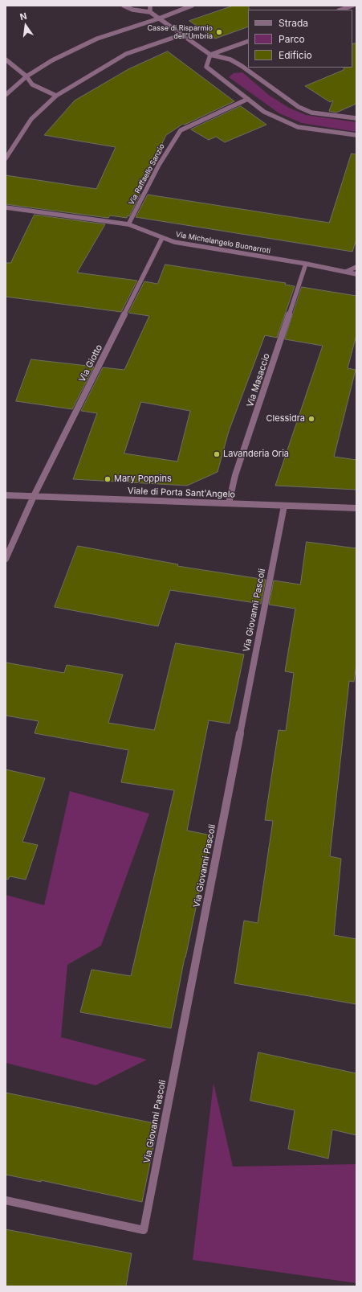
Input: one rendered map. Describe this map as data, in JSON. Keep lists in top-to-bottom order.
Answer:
{
  "streets": {
    "street": [
      "Via Raffaello Sanzio",
      "Via Michelangelo Buonarroti",
      "Via Giotto",
      "Via Masaccio",
      "Viale di Porta Sant'Angelo",
      "Via Giovanni Pascoli"
    ]
  },
  "crossings": [
    ["Via Raffaello Sanzio", "Via Michelangelo Buonarroti"],
    ["Via Michelangelo Buonarroti", "Via Giotto"],
    ["Via Michelangelo Buonarroti", "Via Masaccio"],
    ["Via Giotto", "Viale di Porta Sant'Angelo"],
    ["Via Masaccio", "Viale di Porta Sant'Angelo"],
    ["Viale di Porta Sant'Angelo", "Via Giovanni Pascoli"]
  ],
  "places": [
    "Casse di Risparmio dell'Umbria",
    "Clessidra",
    "Lavanderia Oria",
    "Mary Poppins"
  ],
  "legend": ["Strada", "Parco", "Edificio"],
  "north": "top"
}
